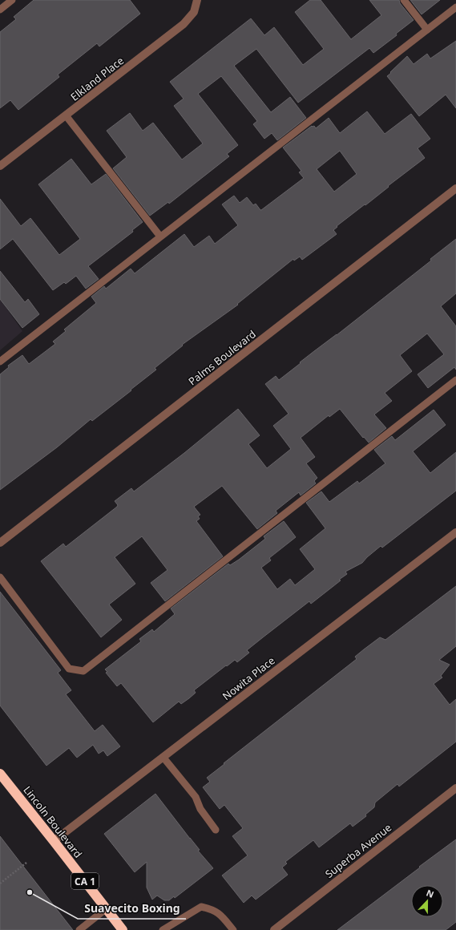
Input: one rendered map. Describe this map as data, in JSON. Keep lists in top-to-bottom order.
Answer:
{
  "streets": {
    "highway": ["Lincoln Boulevard", "CA 1"],
    "street": [
      "Elkland Place",
      "Palms Boulevard",
      "Nowita Place",
      "Superba Avenue"
    ]
  },
  "crossings": [
    ["Nowita Place", "Lincoln Boulevard"]
  ],
  "places": ["Suavecito Boxing"],
  "north": "top"
}
